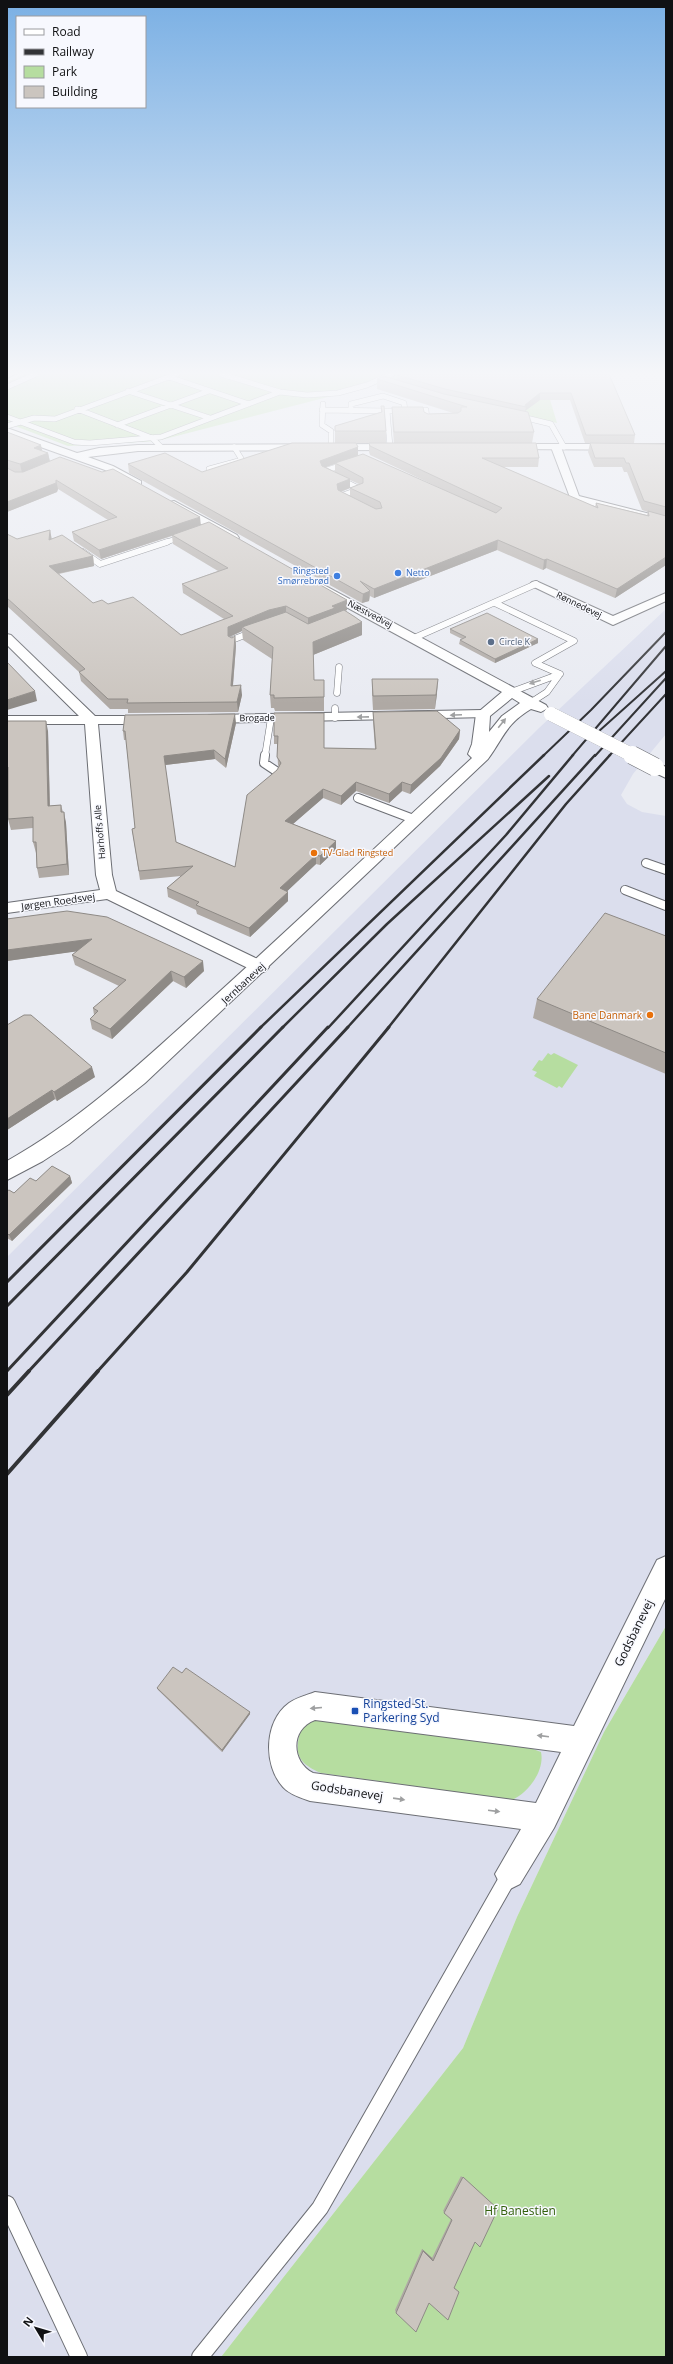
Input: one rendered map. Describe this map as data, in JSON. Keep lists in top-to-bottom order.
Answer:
{
  "streets": {
    "street": [
      "Rønnedevej",
      "Næstvedvej",
      "Brogade",
      "Harhoffs Alle",
      "Jørgen Roedsvej",
      "Jernbanevej",
      "Godsbanevej"
    ]
  },
  "crossings": [
    ["Næstvedvej", "Jernbanevej"],
    ["Brogade", "Jernbanevej"],
    ["Harhoffs Alle", "Jørgen Roedsvej"]
  ],
  "one_way": ["Brogade"],
  "parks": ["Hf Banestien"],
  "places": {
    "other": [
      "Netto",
      "Ringsted Smørrebrød",
      "Circle K",
      "TV-Glad Ringsted",
      "Bane Danmark"
    ],
    "transit": ["Ringsted St. Parkering Syd"]
  },
  "legend": [
    "Road",
    "Railway",
    "Park",
    "Building"
  ],
  "north": "top left"
}
